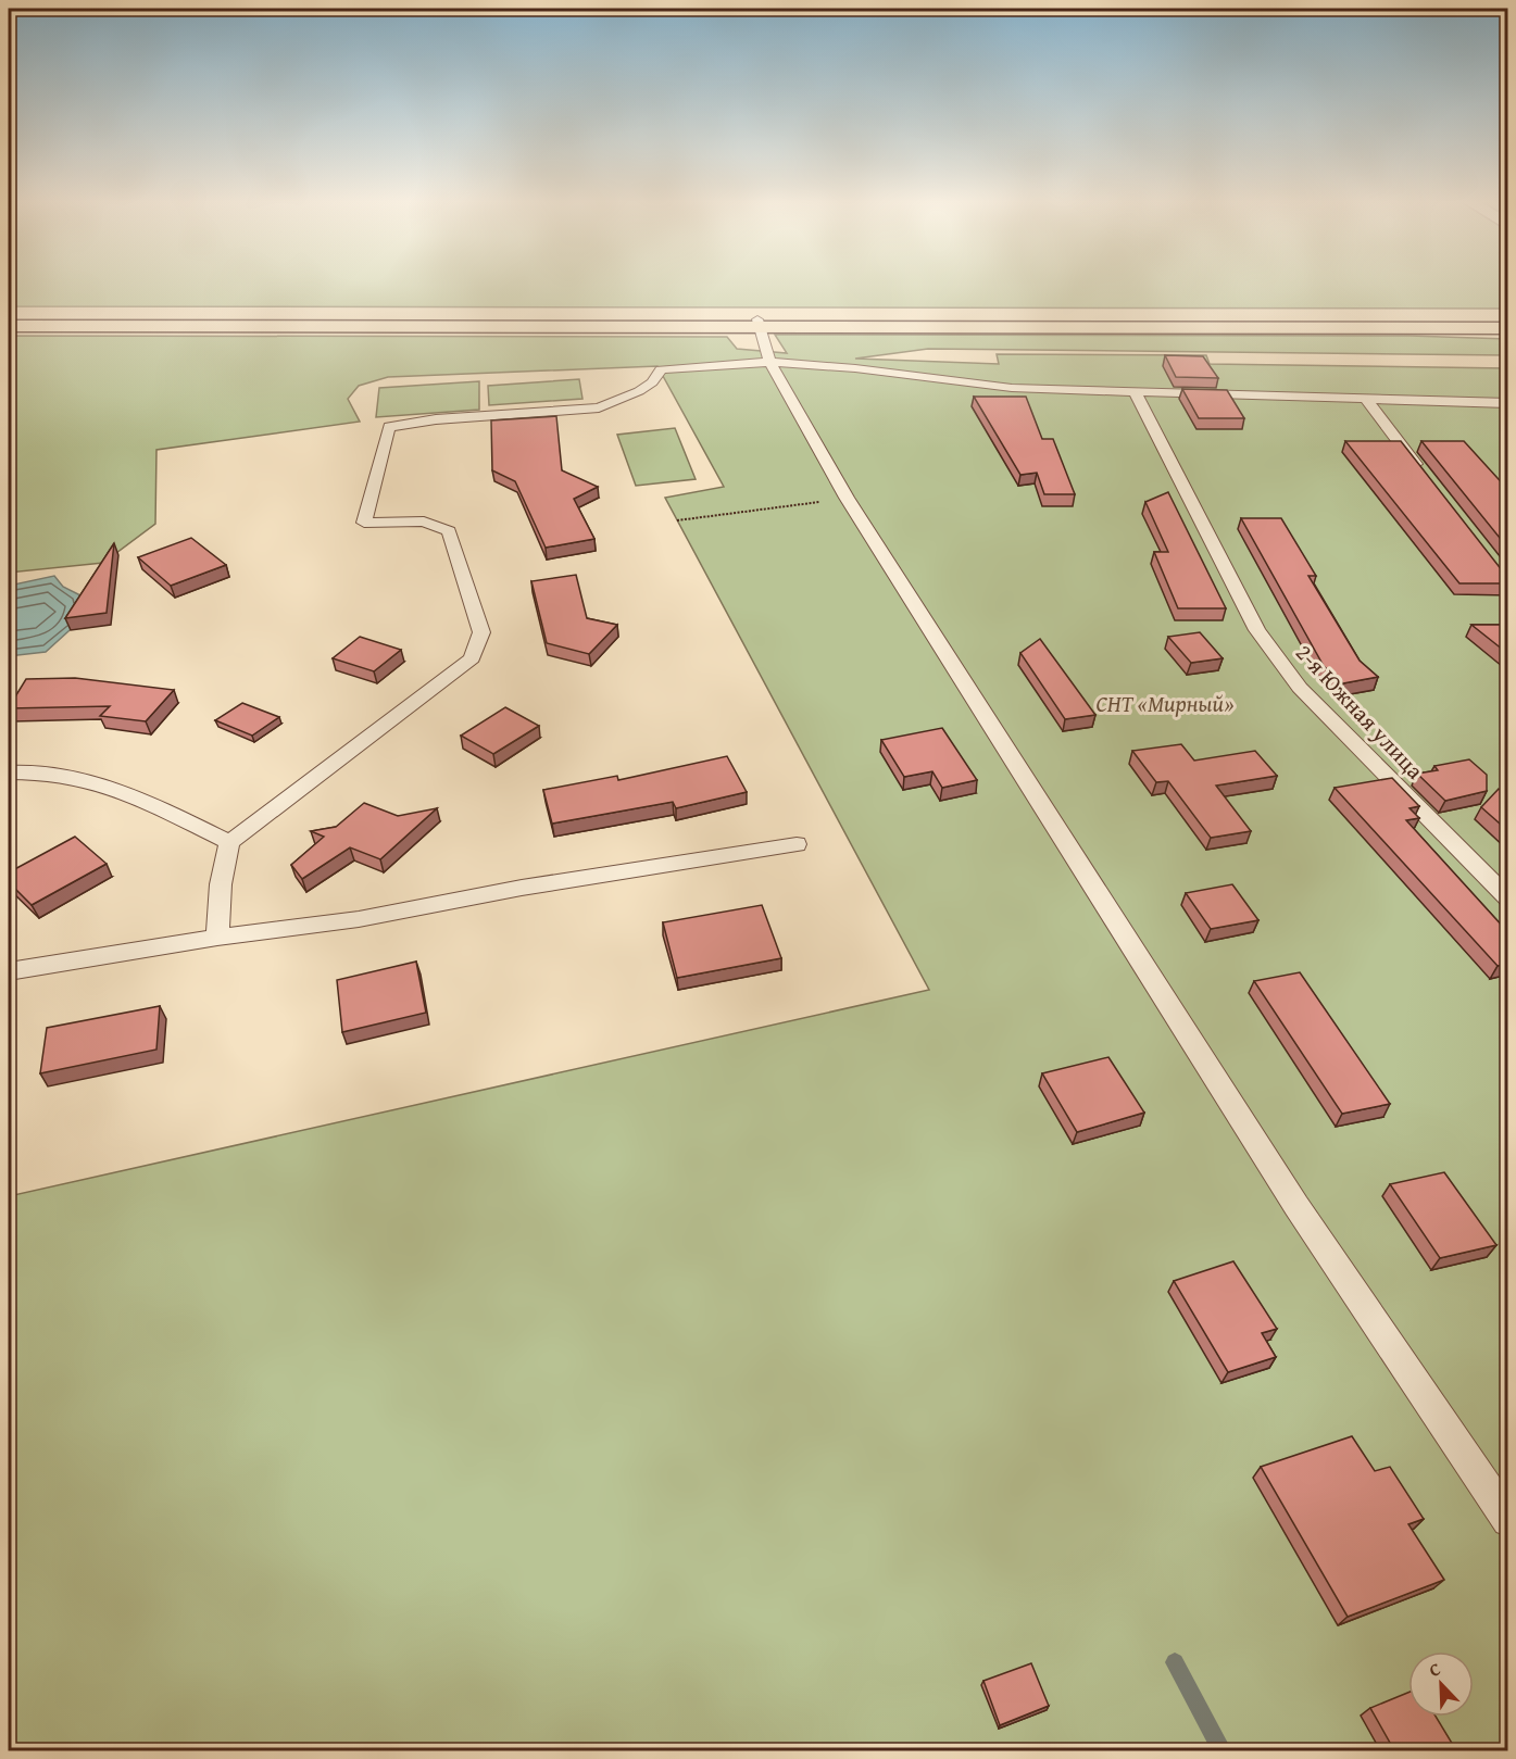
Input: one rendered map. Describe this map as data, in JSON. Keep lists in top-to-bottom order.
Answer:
{
  "streets": {
    "lane": ["2-я Южная улица"]
  },
  "parks": ["СНТ «Мирный»"],
  "north": "top left"
}
